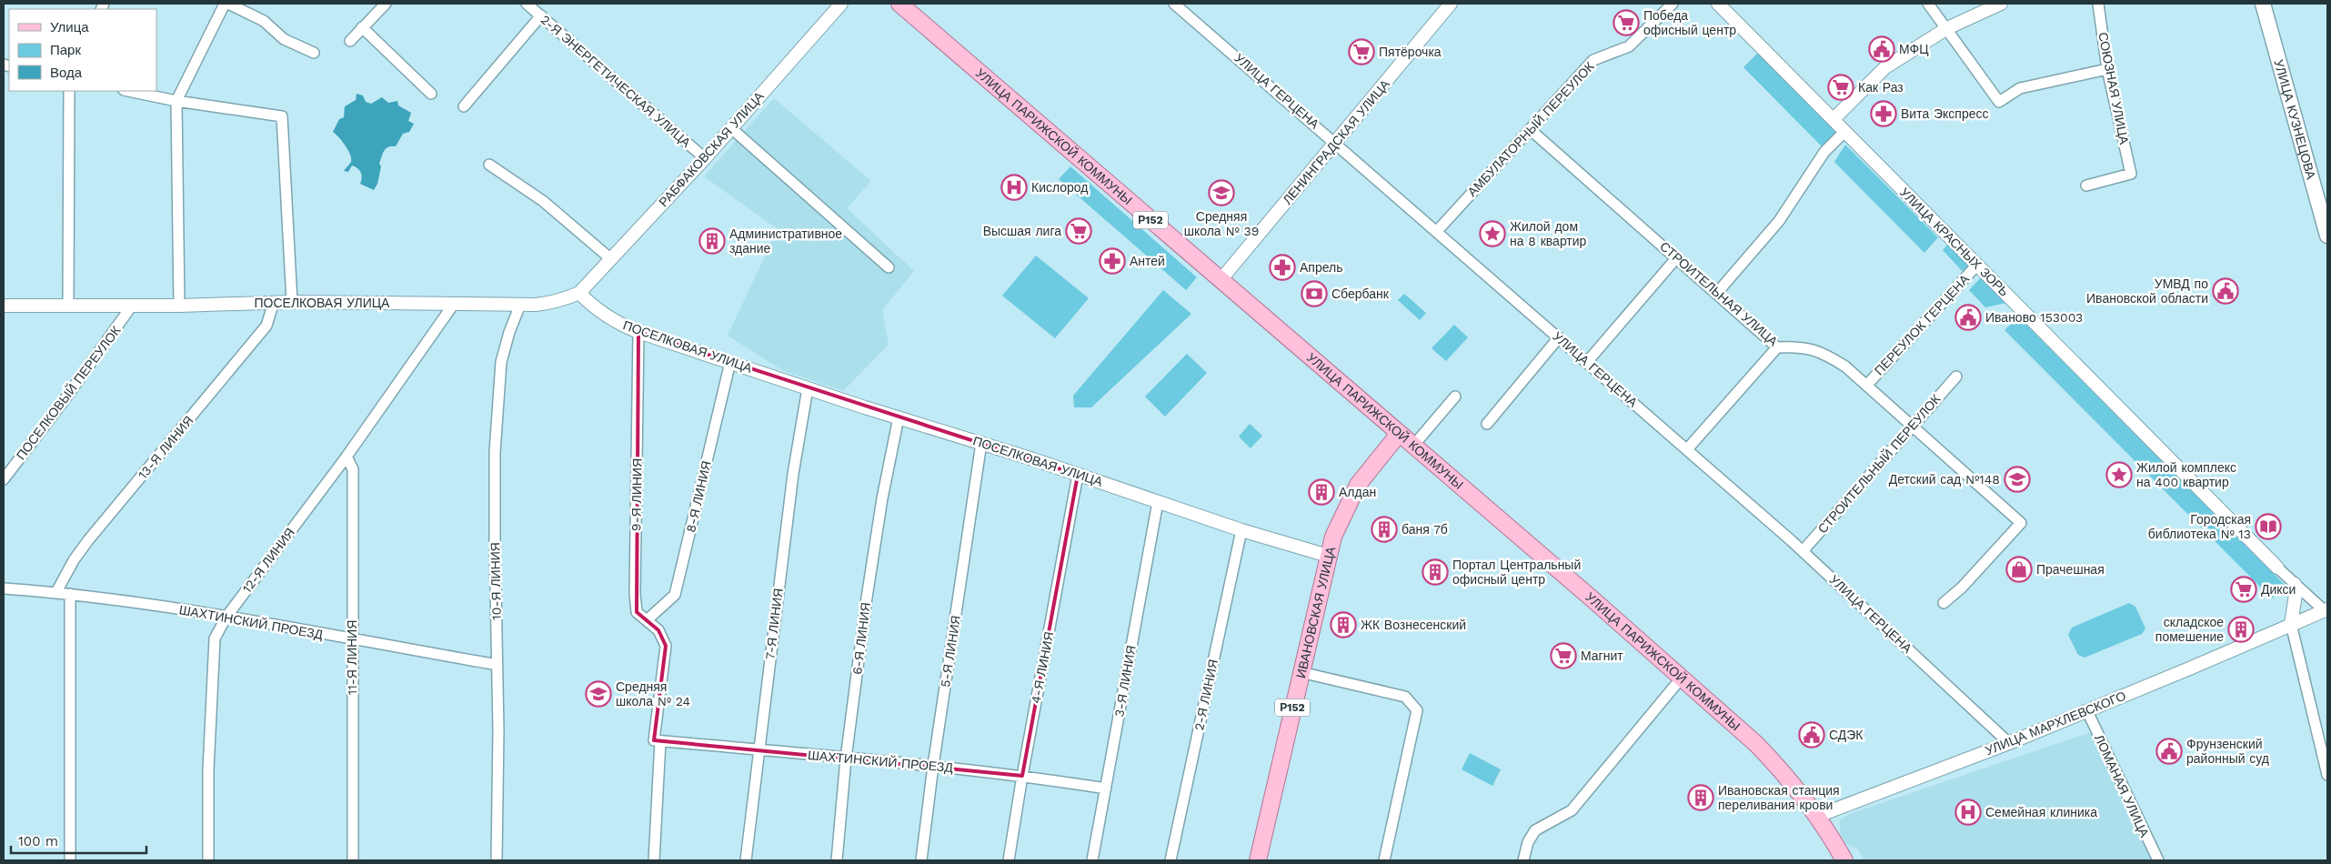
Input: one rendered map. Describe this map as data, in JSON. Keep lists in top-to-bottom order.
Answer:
{
  "streets": {
    "main road": [
      "УЛИЦА КУЗНЕЦОВА",
      "УЛИЦА ПАРИЖСКОЙ КОММУНЫ",
      "Р152",
      "ИВАНОВСКАЯ УЛИЦА"
    ],
    "street": [
      "2-Я ЭНЕРГЕТИЧЕСКАЯ УЛИЦА",
      "СОЮЗНАЯ УЛИЦА",
      "УЛИЦА ГЕРЦЕНА",
      "АМБУЛАТОРНЫЙ ПЕРЕУЛОК",
      "ЛЕНИНГРАДСКАЯ УЛИЦА",
      "РАБФАКОВСКАЯ УЛИЦА",
      "УЛИЦА КРАСНЫХ ЗОРЬ",
      "СТРОИТЕЛЬНАЯ УЛИЦА",
      "ПОСЕЛКОВАЯ УЛИЦА",
      "ПЕРЕУЛОК ГЕРЦЕНА",
      "ПОСЕЛКОВЫЙ ПЕРЕУЛОК",
      "13-Я ЛИНИЯ",
      "СТРОИТЕЛЬНЫЙ ПЕРЕУЛОК",
      "9-Я ЛИНИЯ",
      "8-Я ЛИНИЯ",
      "12-Я ЛИНИЯ",
      "10-Я ЛИНИЯ",
      "ШАХТИНСКИЙ ПРОЕЗД",
      "7-Я ЛИНИЯ",
      "6-Я ЛИНИЯ",
      "5-Я ЛИНИЯ",
      "11-Я ЛИНИЯ",
      "4-Я ЛИНИЯ",
      "3-Я ЛИНИЯ",
      "2-Я ЛИНИЯ",
      "УЛИЦА МАРХЛЕВСКОГО",
      "ЛОМАНАЯ УЛИЦА"
    ]
  },
  "crossings": [
    ["2-Я ЭНЕРГЕТИЧЕСКАЯ УЛИЦА", "РАБФАКОВСКАЯ УЛИЦА"],
    ["УЛИЦА ГЕРЦЕНА", "АМБУЛАТОРНЫЙ ПЕРЕУЛОК"],
    ["УЛИЦА ГЕРЦЕНА", "ЛЕНИНГРАДСКАЯ УЛИЦА"],
    ["УЛИЦА ГЕРЦЕНА", "СТРОИТЕЛЬНЫЙ ПЕРЕУЛОК"],
    ["УЛИЦА ГЕРЦЕНА", "УЛИЦА МАРХЛЕВСКОГО"],
    ["АМБУЛАТОРНЫЙ ПЕРЕУЛОК", "СТРОИТЕЛЬНАЯ УЛИЦА"],
    ["УЛИЦА ПАРИЖСКОЙ КОММУНЫ", "ЛЕНИНГРАДСКАЯ УЛИЦА"],
    ["УЛИЦА ПАРИЖСКОЙ КОММУНЫ", "ИВАНОВСКАЯ УЛИЦА"],
    ["УЛИЦА ПАРИЖСКОЙ КОММУНЫ", "УЛИЦА МАРХЛЕВСКОГО"],
    ["РАБФАКОВСКАЯ УЛИЦА", "ПОСЕЛКОВАЯ УЛИЦА"],
    ["УЛИЦА КРАСНЫХ ЗОРЬ", "ПЕРЕУЛОК ГЕРЦЕНА"],
    ["УЛИЦА КРАСНЫХ ЗОРЬ", "УЛИЦА МАРХЛЕВСКОГО"],
    ["СТРОИТЕЛЬНАЯ УЛИЦА", "ПЕРЕУЛОК ГЕРЦЕНА"],
    ["СТРОИТЕЛЬНАЯ УЛИЦА", "СТРОИТЕЛЬНЫЙ ПЕРЕУЛОК"],
    ["ПОСЕЛКОВАЯ УЛИЦА", "ПОСЕЛКОВЫЙ ПЕРЕУЛОК"],
    ["ПОСЕЛКОВАЯ УЛИЦА", "13-Я ЛИНИЯ"],
    ["ПОСЕЛКОВАЯ УЛИЦА", "9-Я ЛИНИЯ"],
    ["ПОСЕЛКОВАЯ УЛИЦА", "8-Я ЛИНИЯ"],
    ["ПОСЕЛКОВАЯ УЛИЦА", "12-Я ЛИНИЯ"],
    ["ПОСЕЛКОВАЯ УЛИЦА", "10-Я ЛИНИЯ"],
    ["ПОСЕЛКОВАЯ УЛИЦА", "ИВАНОВСКАЯ УЛИЦА"],
    ["ПОСЕЛКОВАЯ УЛИЦА", "7-Я ЛИНИЯ"],
    ["ПОСЕЛКОВАЯ УЛИЦА", "6-Я ЛИНИЯ"],
    ["ПОСЕЛКОВАЯ УЛИЦА", "5-Я ЛИНИЯ"],
    ["ПОСЕЛКОВАЯ УЛИЦА", "4-Я ЛИНИЯ"],
    ["ПОСЕЛКОВАЯ УЛИЦА", "3-Я ЛИНИЯ"],
    ["ПОСЕЛКОВАЯ УЛИЦА", "2-Я ЛИНИЯ"],
    ["13-Я ЛИНИЯ", "ШАХТИНСКИЙ ПРОЕЗД"],
    ["9-Я ЛИНИЯ", "8-Я ЛИНИЯ"],
    ["9-Я ЛИНИЯ", "ШАХТИНСКИЙ ПРОЕЗД"],
    ["12-Я ЛИНИЯ", "ШАХТИНСКИЙ ПРОЕЗД"],
    ["12-Я ЛИНИЯ", "11-Я ЛИНИЯ"],
    ["10-Я ЛИНИЯ", "ШАХТИНСКИЙ ПРОЕЗД"],
    ["ШАХТИНСКИЙ ПРОЕЗД", "7-Я ЛИНИЯ"],
    ["ШАХТИНСКИЙ ПРОЕЗД", "6-Я ЛИНИЯ"],
    ["ШАХТИНСКИЙ ПРОЕЗД", "5-Я ЛИНИЯ"],
    ["ШАХТИНСКИЙ ПРОЕЗД", "11-Я ЛИНИЯ"],
    ["ШАХТИНСКИЙ ПРОЕЗД", "4-Я ЛИНИЯ"],
    ["ШАХТИНСКИЙ ПРОЕЗД", "3-Я ЛИНИЯ"],
    ["УЛИЦА МАРХЛЕВСКОГО", "ЛОМАНАЯ УЛИЦА"]
  ],
  "places": {
    "supermarket": [
      "Победа офисный центр",
      "Пятёрочка",
      "Как Раз",
      "Высшая лига",
      "Дикси",
      "Магнит"
    ],
    "public building": [
      "МФЦ",
      "УМВД по Ивановской области",
      "Иваново 153003",
      "СДЭК",
      "Фрунзенский районный суд"
    ],
    "pharmacy": ["Вита Экспресс", "Антей", "Апрель"],
    "hospital": ["Кислород", "Семейная клиника"],
    "school or university": ["Средняя школа № 39", "Детский сад №148", "Средняя школа № 24"],
    "place": ["Жилой дом на 8 квартир", "Жилой комплекс на 400 квартир"],
    "building": [
      "Административное здание",
      "Алдан",
      "баня 7б",
      "Портал Центральный офисный центр",
      "ЖК Вознесенский",
      "складское помешение",
      "Ивановская станция переливания крови"
    ],
    "bank": ["Сбербанк"],
    "library": ["Городская библиотека № 13"],
    "shop": ["Прачешная"]
  },
  "legend": ["Улица", "Парк", "Вода"],
  "scale_bar": "100 m"
}
